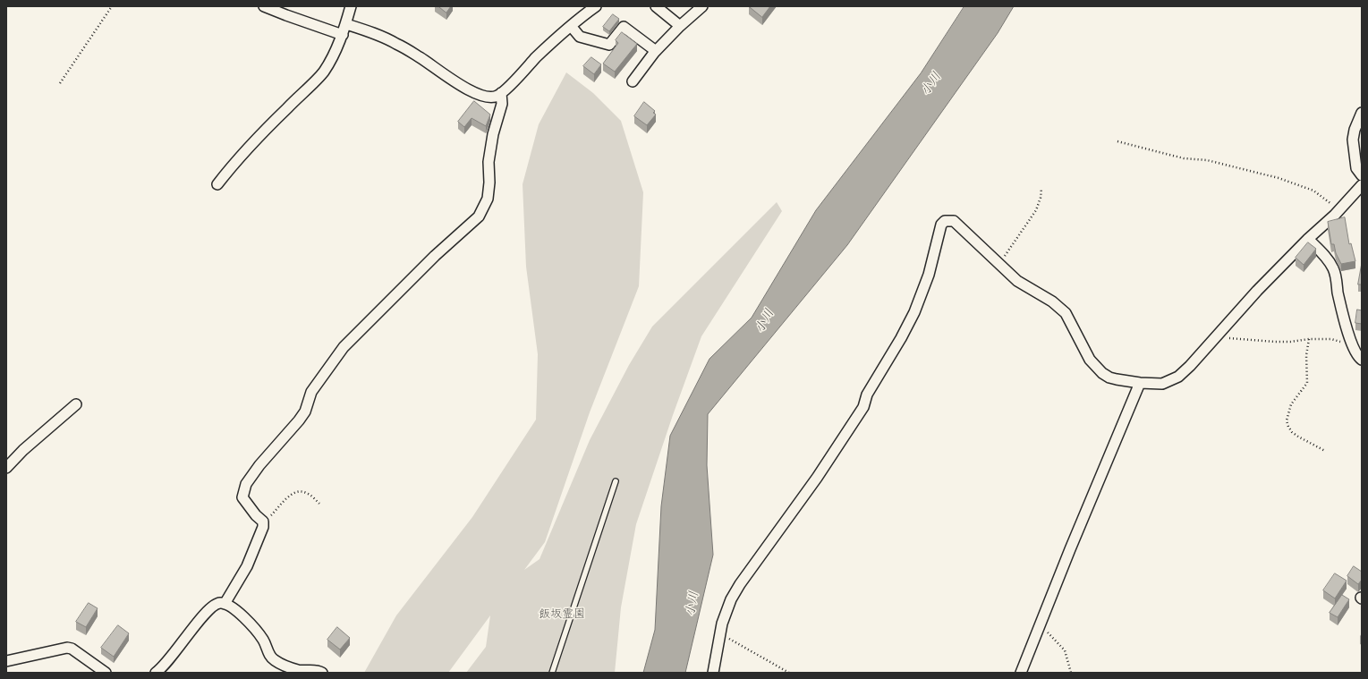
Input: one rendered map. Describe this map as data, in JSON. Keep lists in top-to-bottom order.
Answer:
{
  "water": ["小川"],
  "parks": ["飯坂霊園"]
}
